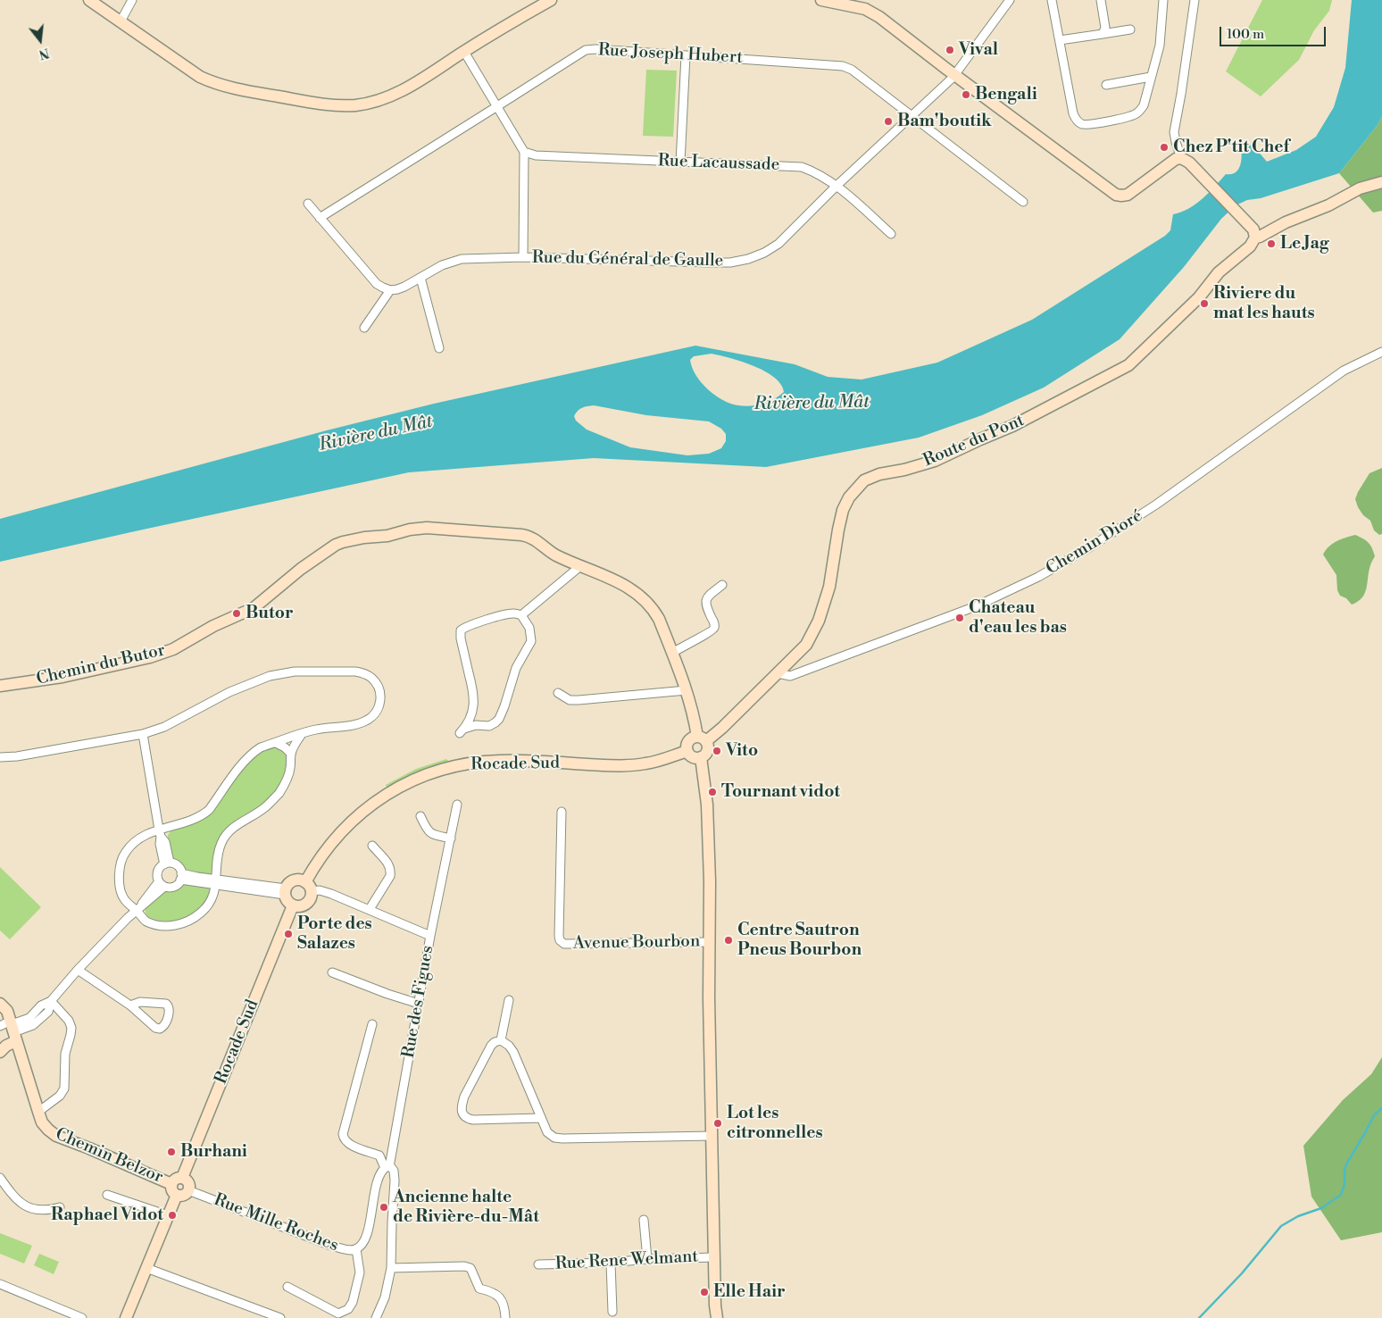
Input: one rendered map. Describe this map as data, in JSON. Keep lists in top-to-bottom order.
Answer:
{
  "streets": {
    "main road": [
      "Route du Pont",
      "Chemin du Butor",
      "Rocade Sud",
      "Avenue Bourbon",
      "Chemin Belzor"
    ],
    "street": [
      "Rue Joseph Hubert",
      "Rue Lacaussade",
      "Rue du Général de Gaulle",
      "Chemin Dioré",
      "Rue des Figues",
      "Rue Mille Roches",
      "Rue Rene Welmant"
    ]
  },
  "crossings": [
    ["Rue Joseph Hubert", "Rue du Général de Gaulle"],
    ["Rue Lacaussade", "Rue du Général de Gaulle"],
    ["Route du Pont", "Chemin Dioré"],
    ["Route du Pont", "Chemin du Butor"],
    ["Route du Pont", "Rocade Sud"],
    ["Route du Pont", "Avenue Bourbon"],
    ["Chemin du Butor", "Rocade Sud"],
    ["Chemin du Butor", "Avenue Bourbon"],
    ["Rocade Sud", "Avenue Bourbon"],
    ["Rocade Sud", "Chemin Belzor"],
    ["Rocade Sud", "Rue Mille Roches"],
    ["Avenue Bourbon", "Rue Rene Welmant"],
    ["Rue des Figues", "Rue Mille Roches"],
    ["Chemin Belzor", "Rue Mille Roches"]
  ],
  "water": ["Rivière du Mât"],
  "places": [
    "Vival",
    "Bengali",
    "Bam'boutik",
    "Chez P'tit Chef",
    "Le Jag",
    "Riviere du mat les hauts",
    "Butor",
    "Chateau d'eau les bas",
    "Vito",
    "Tournant vidot",
    "Porte des Salazes",
    "Centre Sautron Pneus Bourbon",
    "Lot les citronnelles",
    "Burhani",
    "Ancienne halte de Rivière-du-Mât",
    "Raphael Vidot",
    "Elle Hair"
  ],
  "scale_bar": "100 m",
  "north": "bottom"
}
